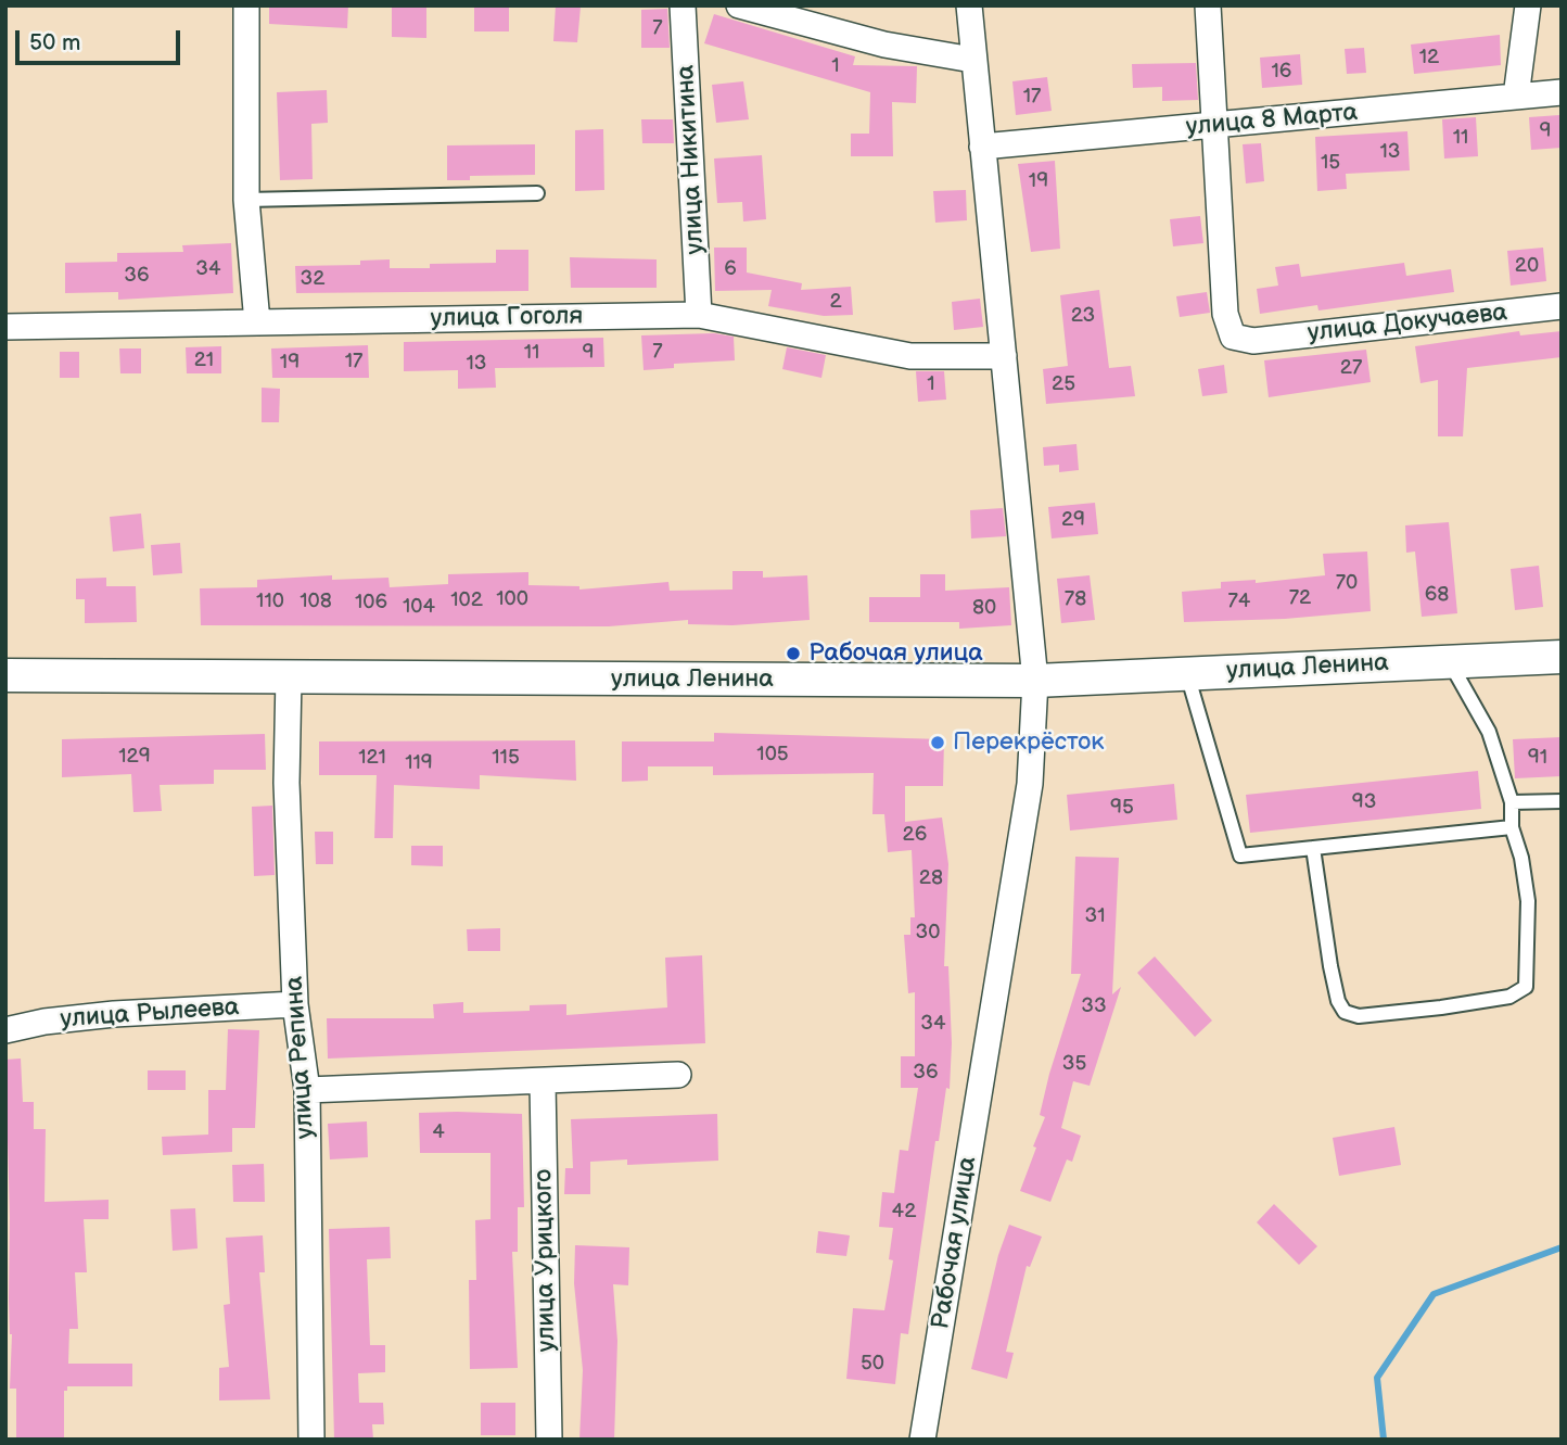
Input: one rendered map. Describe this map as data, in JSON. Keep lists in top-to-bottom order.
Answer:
{
  "streets": {
    "street": [
      "улица 8 Марта",
      "улица Никитина",
      "улица Гоголя",
      "улица Докучаева",
      "улица Ленина",
      "улица Рылеева",
      "улица Репина",
      "Рабочая улица",
      "улица Урицкого"
    ]
  },
  "crossings": [
    ["улица 8 Марта", "улица Докучаева"],
    ["улица 8 Марта", "Рабочая улица"],
    ["улица Никитина", "улица Гоголя"],
    ["улица Гоголя", "Рабочая улица"],
    ["улица Ленина", "улица Репина"],
    ["улица Ленина", "Рабочая улица"],
    ["улица Рылеева", "улица Репина"]
  ],
  "places": ["Рабочая улица", "Перекрёсток"],
  "house_numbers": [
    "7",
    "12",
    "1",
    "16",
    "17",
    "9",
    "11",
    "13",
    "15",
    "19",
    "20",
    "34",
    "6",
    "36",
    "32",
    "2",
    "23",
    "7",
    "11",
    "9",
    "21",
    "17",
    "19",
    "13",
    "27",
    "1",
    "25",
    "29",
    "70",
    "68",
    "72",
    "100",
    "78",
    "102",
    "110",
    "108",
    "74",
    "106",
    "104",
    "80",
    "105",
    "129",
    "121",
    "115",
    "91",
    "119",
    "93",
    "95",
    "26",
    "28",
    "31",
    "30",
    "33",
    "34",
    "35",
    "36",
    "4",
    "42",
    "50"
  ],
  "scale_bar": "50 m"
}
